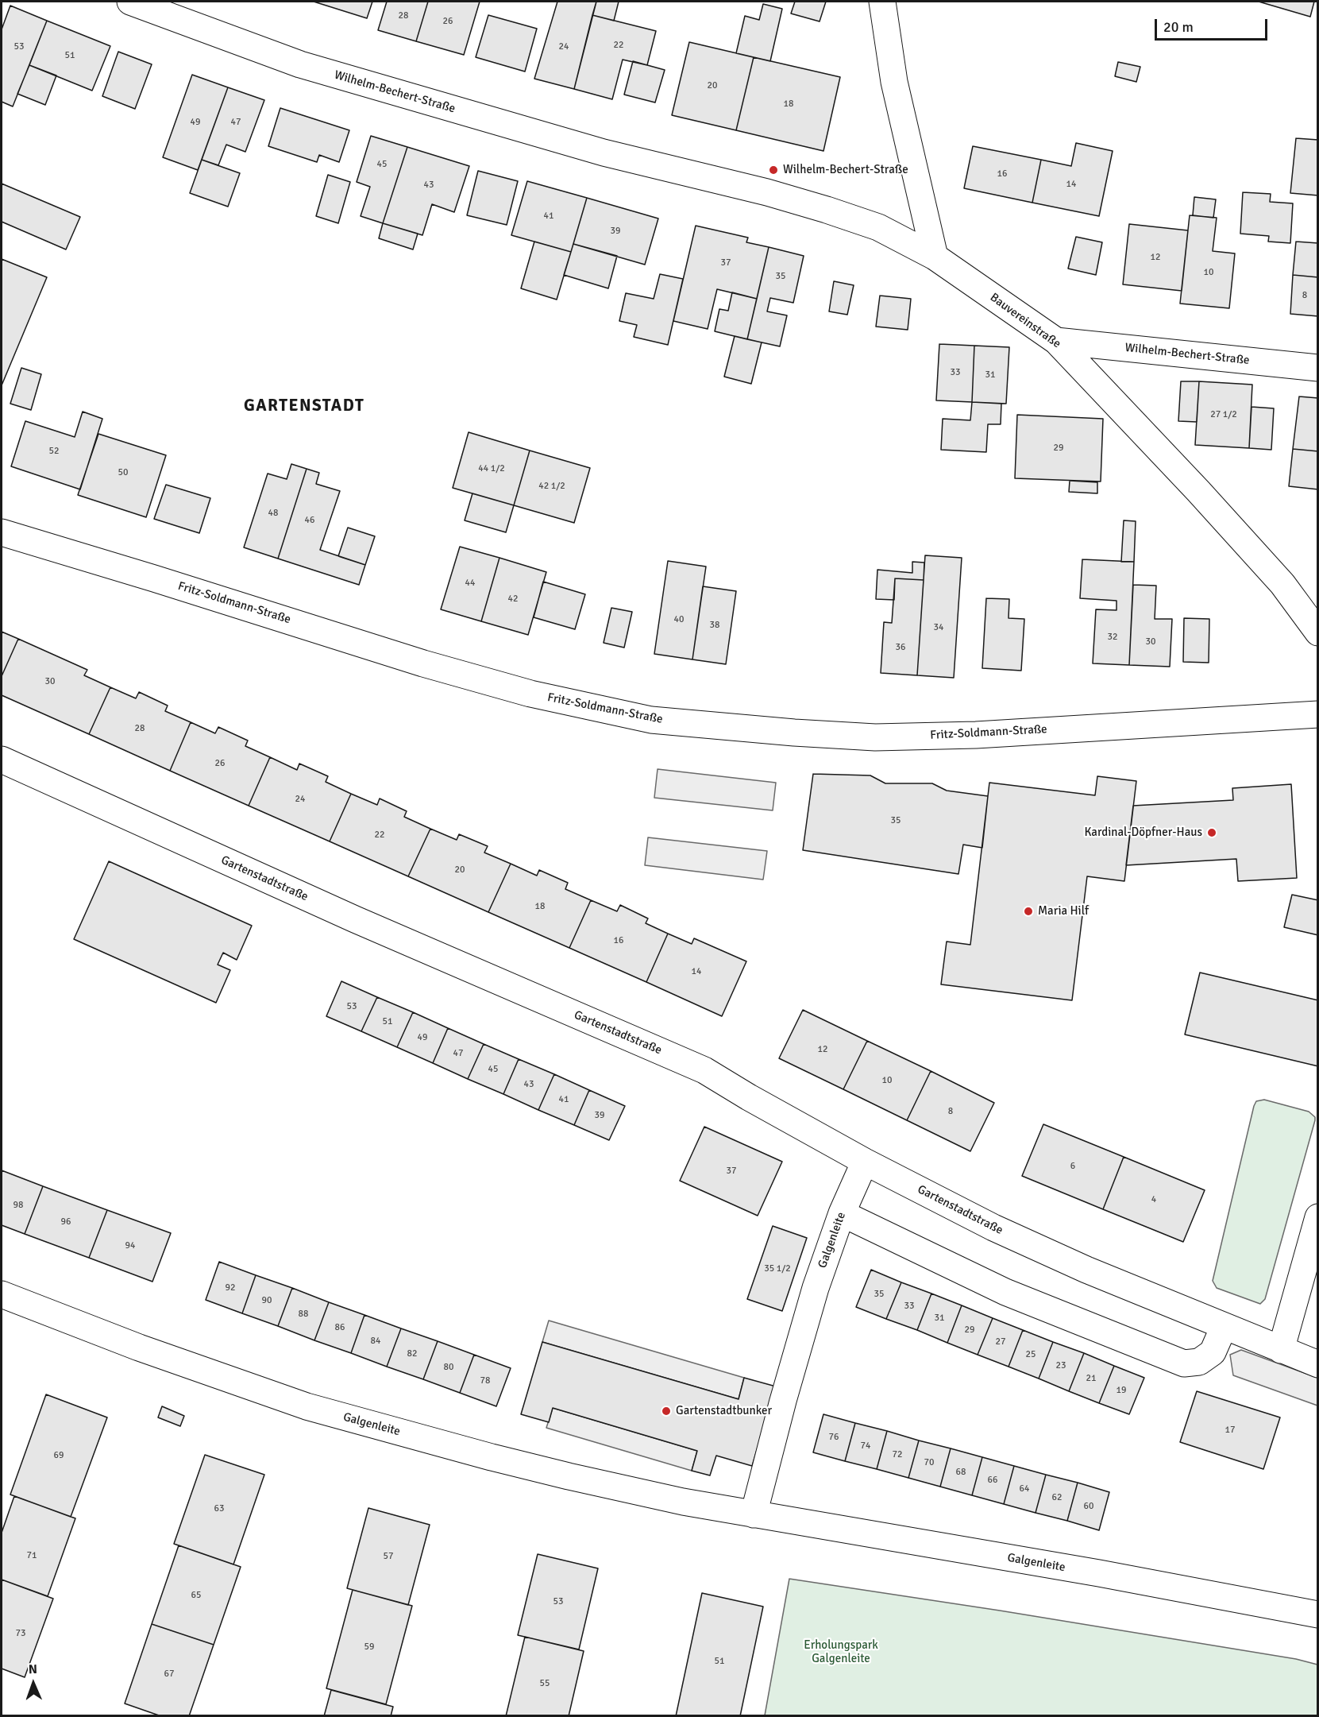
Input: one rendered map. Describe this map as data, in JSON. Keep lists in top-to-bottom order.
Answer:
{
  "streets": {
    "street": [
      "Wilhelm-Bechert-Straße",
      "Bauvereinstraße",
      "Fritz-Soldmann-Straße",
      "Gartenstadtstraße",
      "Galgenleite"
    ]
  },
  "crossings": [
    ["Wilhelm-Bechert-Straße", "Bauvereinstraße"],
    ["Gartenstadtstraße", "Galgenleite"]
  ],
  "districts": ["GARTENSTADT"],
  "parks": ["Erholungspark Galgenleite"],
  "places": [
    "Wilhelm-Bechert-Straße",
    "Kardinal-Döpfner-Haus",
    "Maria Hilf",
    "Gartenstadtbunker"
  ],
  "house_numbers": [
    "28",
    "26",
    "22",
    "53",
    "24",
    "51",
    "20",
    "18",
    "49",
    "47",
    "45",
    "16",
    "14",
    "43",
    "41",
    "39",
    "12",
    "37",
    "10",
    "35",
    "8",
    "33",
    "31",
    "27 1/2",
    "29",
    "52",
    "44 1/2",
    "50",
    "42 1/2",
    "48",
    "46",
    "44",
    "42",
    "40",
    "38",
    "34",
    "32",
    "30",
    "36",
    "30",
    "28",
    "26",
    "24",
    "35",
    "22",
    "20",
    "18",
    "16",
    "14",
    "53",
    "51",
    "49",
    "12",
    "47",
    "45",
    "10",
    "43",
    "41",
    "8",
    "39",
    "6",
    "37",
    "4",
    "98",
    "96",
    "94",
    "35 1/2",
    "92",
    "35",
    "90",
    "33",
    "88",
    "31",
    "86",
    "29",
    "84",
    "27",
    "82",
    "25",
    "23",
    "80",
    "21",
    "78",
    "19",
    "17",
    "76",
    "74",
    "72",
    "69",
    "70",
    "68",
    "66",
    "64",
    "62",
    "60",
    "63",
    "71",
    "57",
    "65",
    "53",
    "73",
    "59",
    "51",
    "67",
    "55"
  ],
  "scale_bar": "20 m",
  "north": "top"
}
